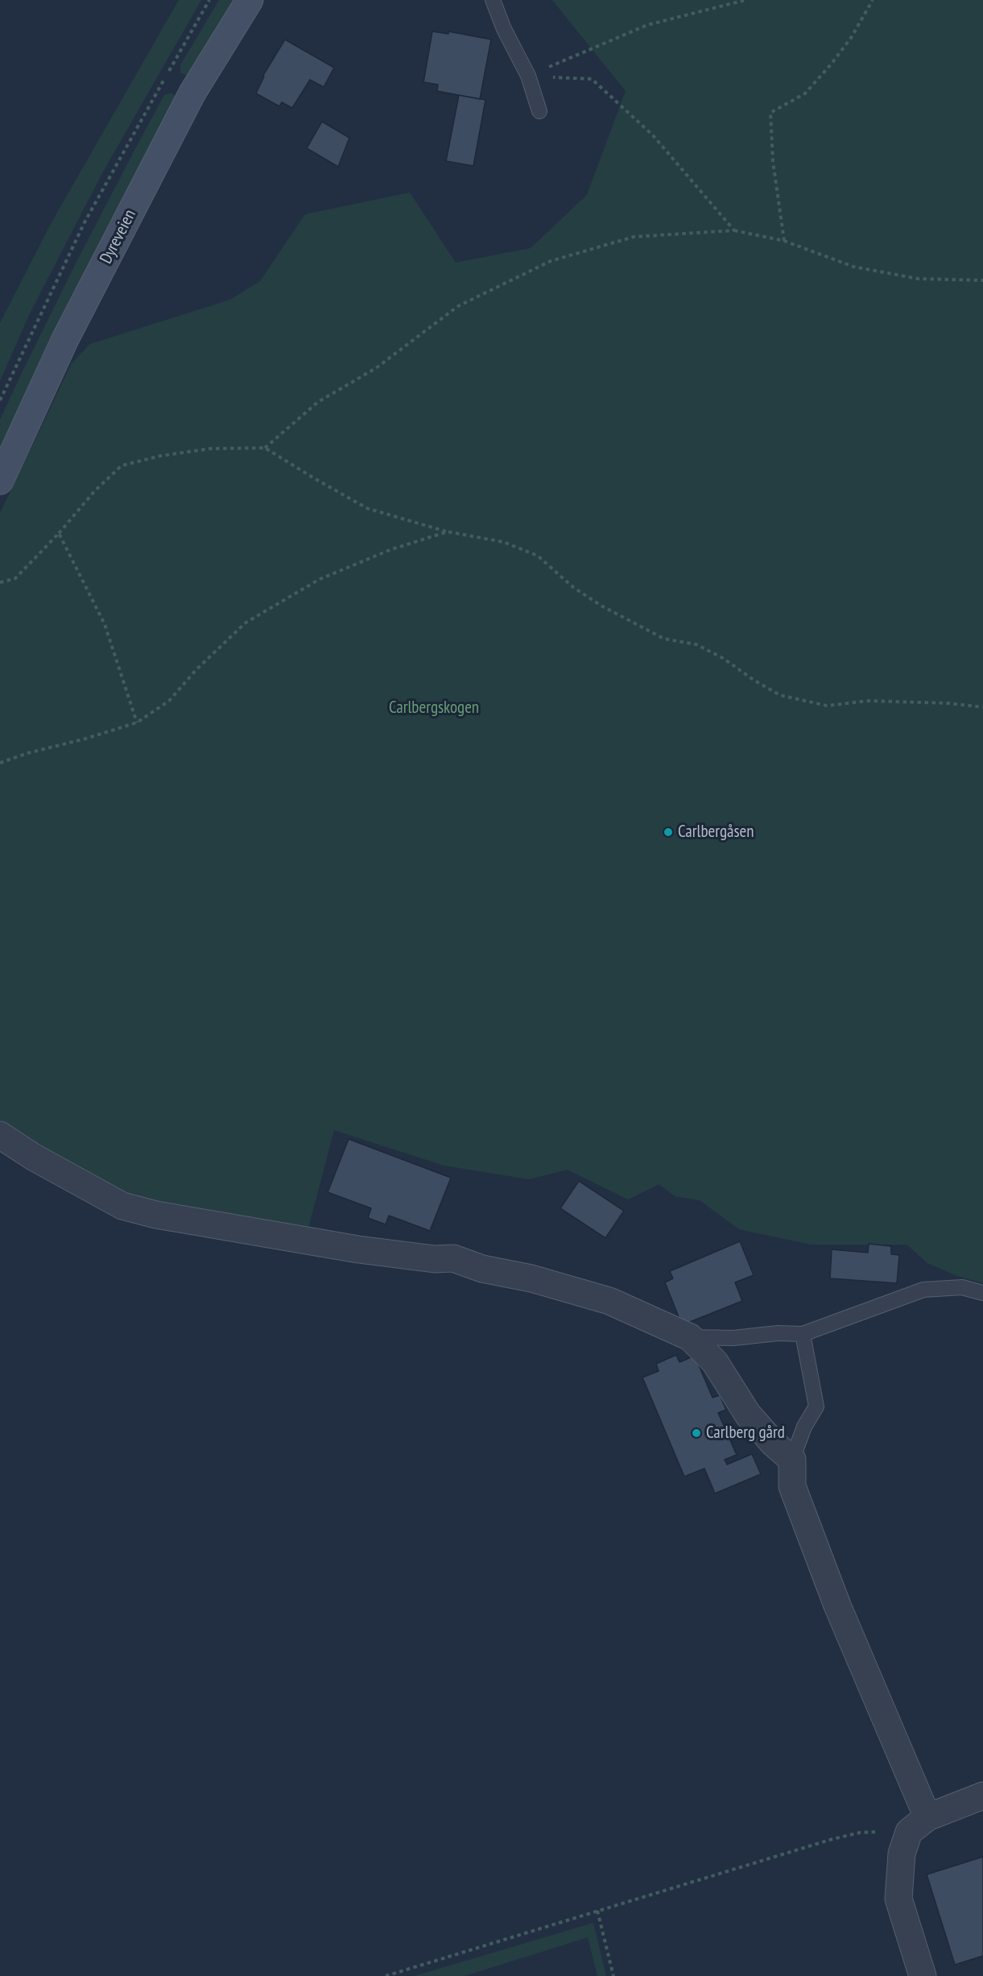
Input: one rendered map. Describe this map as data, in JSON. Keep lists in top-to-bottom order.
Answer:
{
  "streets": {
    "main road": ["Dyreveien"]
  },
  "parks": ["Carlbergskogen"],
  "places": ["Carlbergåsen", "Carlberg gård"]
}
